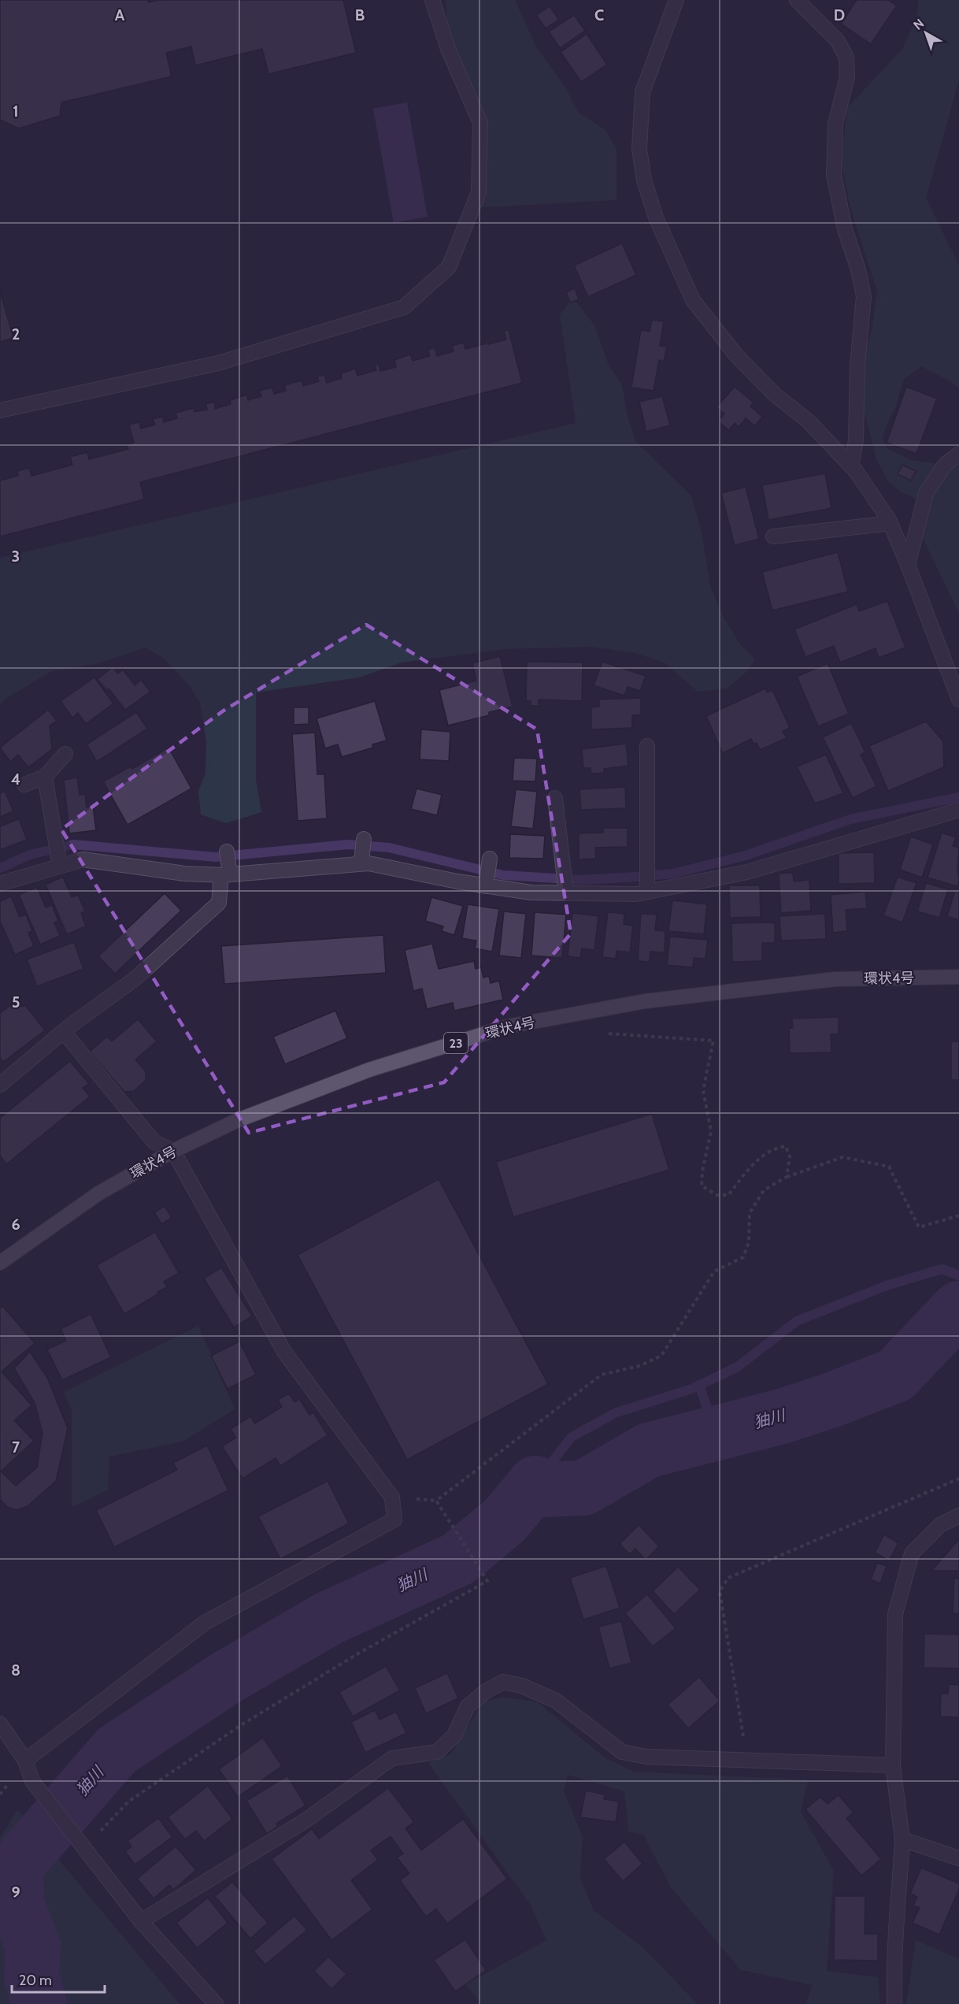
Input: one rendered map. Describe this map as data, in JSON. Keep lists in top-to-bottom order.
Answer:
{
  "streets": {
    "main road": ["環状4号", "23"]
  },
  "water": ["㹨川"],
  "scale_bar": "20 m",
  "north": "top left",
  "grid": {
    "columns": [
      "A",
      "B",
      "C",
      "D"
    ],
    "rows": [
      "1",
      "2",
      "3",
      "4",
      "5",
      "6",
      "7",
      "8",
      "9"
    ]
  }
}
